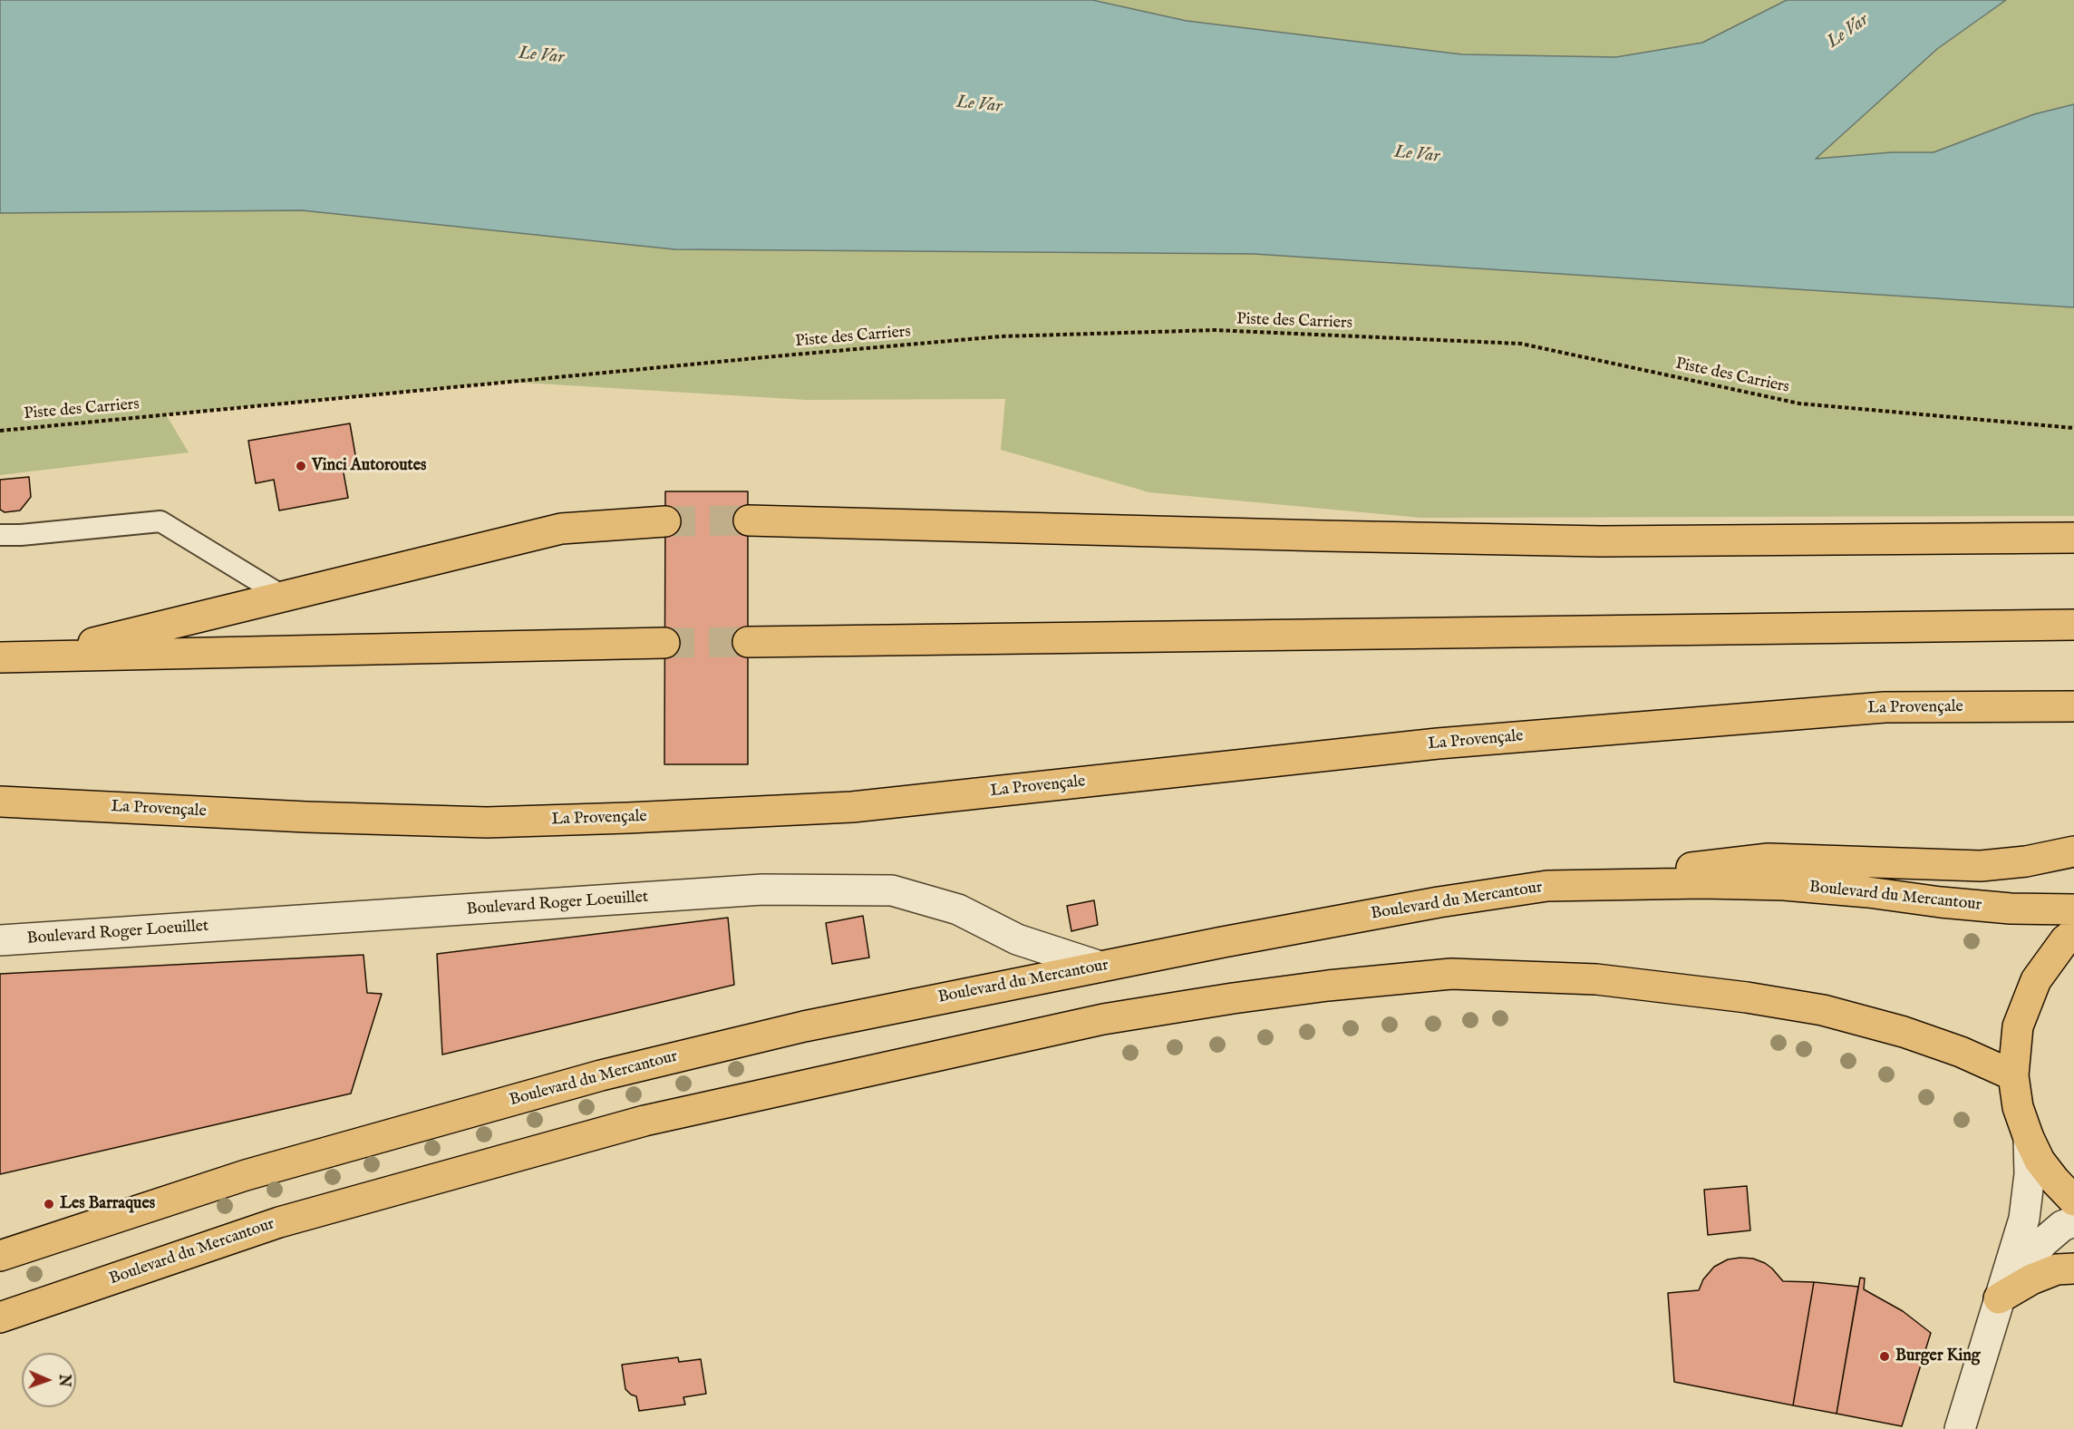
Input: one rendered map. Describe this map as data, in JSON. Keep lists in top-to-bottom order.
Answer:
{
  "streets": {
    "main road": ["La Provençale", "Boulevard du Mercantour"],
    "street": ["Boulevard Roger Loeuillet"],
    "path": ["Piste des Carriers"]
  },
  "crossings": [
    ["Boulevard du Mercantour", "Boulevard Roger Loeuillet"]
  ],
  "water": ["Le Var"],
  "places": ["Vinci Autoroutes", "Les Barraques", "Burger King"],
  "north": "right"
}
